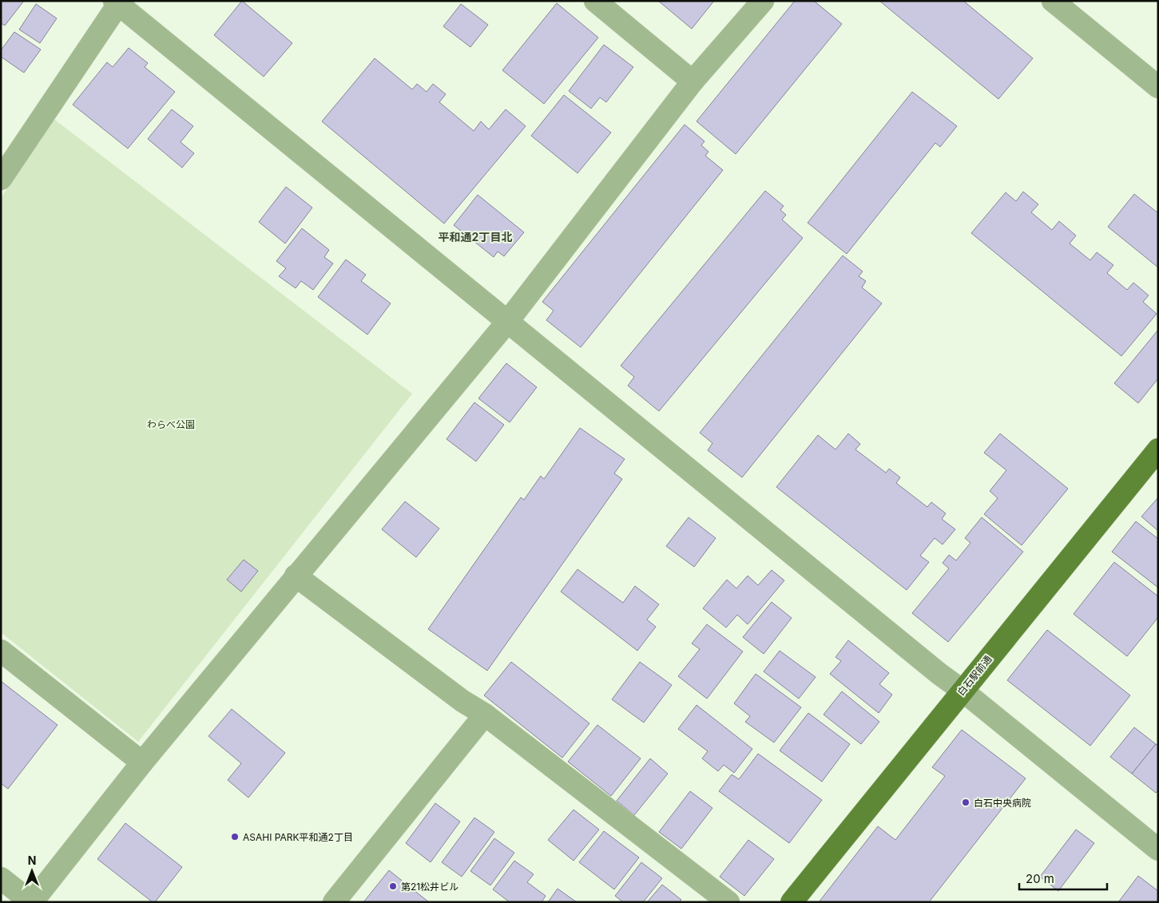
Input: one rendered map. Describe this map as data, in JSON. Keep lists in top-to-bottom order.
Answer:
{
  "streets": {
    "main road": ["白石駅前通"]
  },
  "districts": ["平和通2丁目北"],
  "parks": ["わらべ公園"],
  "places": ["白石中央病院", "ASAHI PARK平和通2丁目", "第21松井ビル"],
  "scale_bar": "20 m",
  "north": "top"
}
